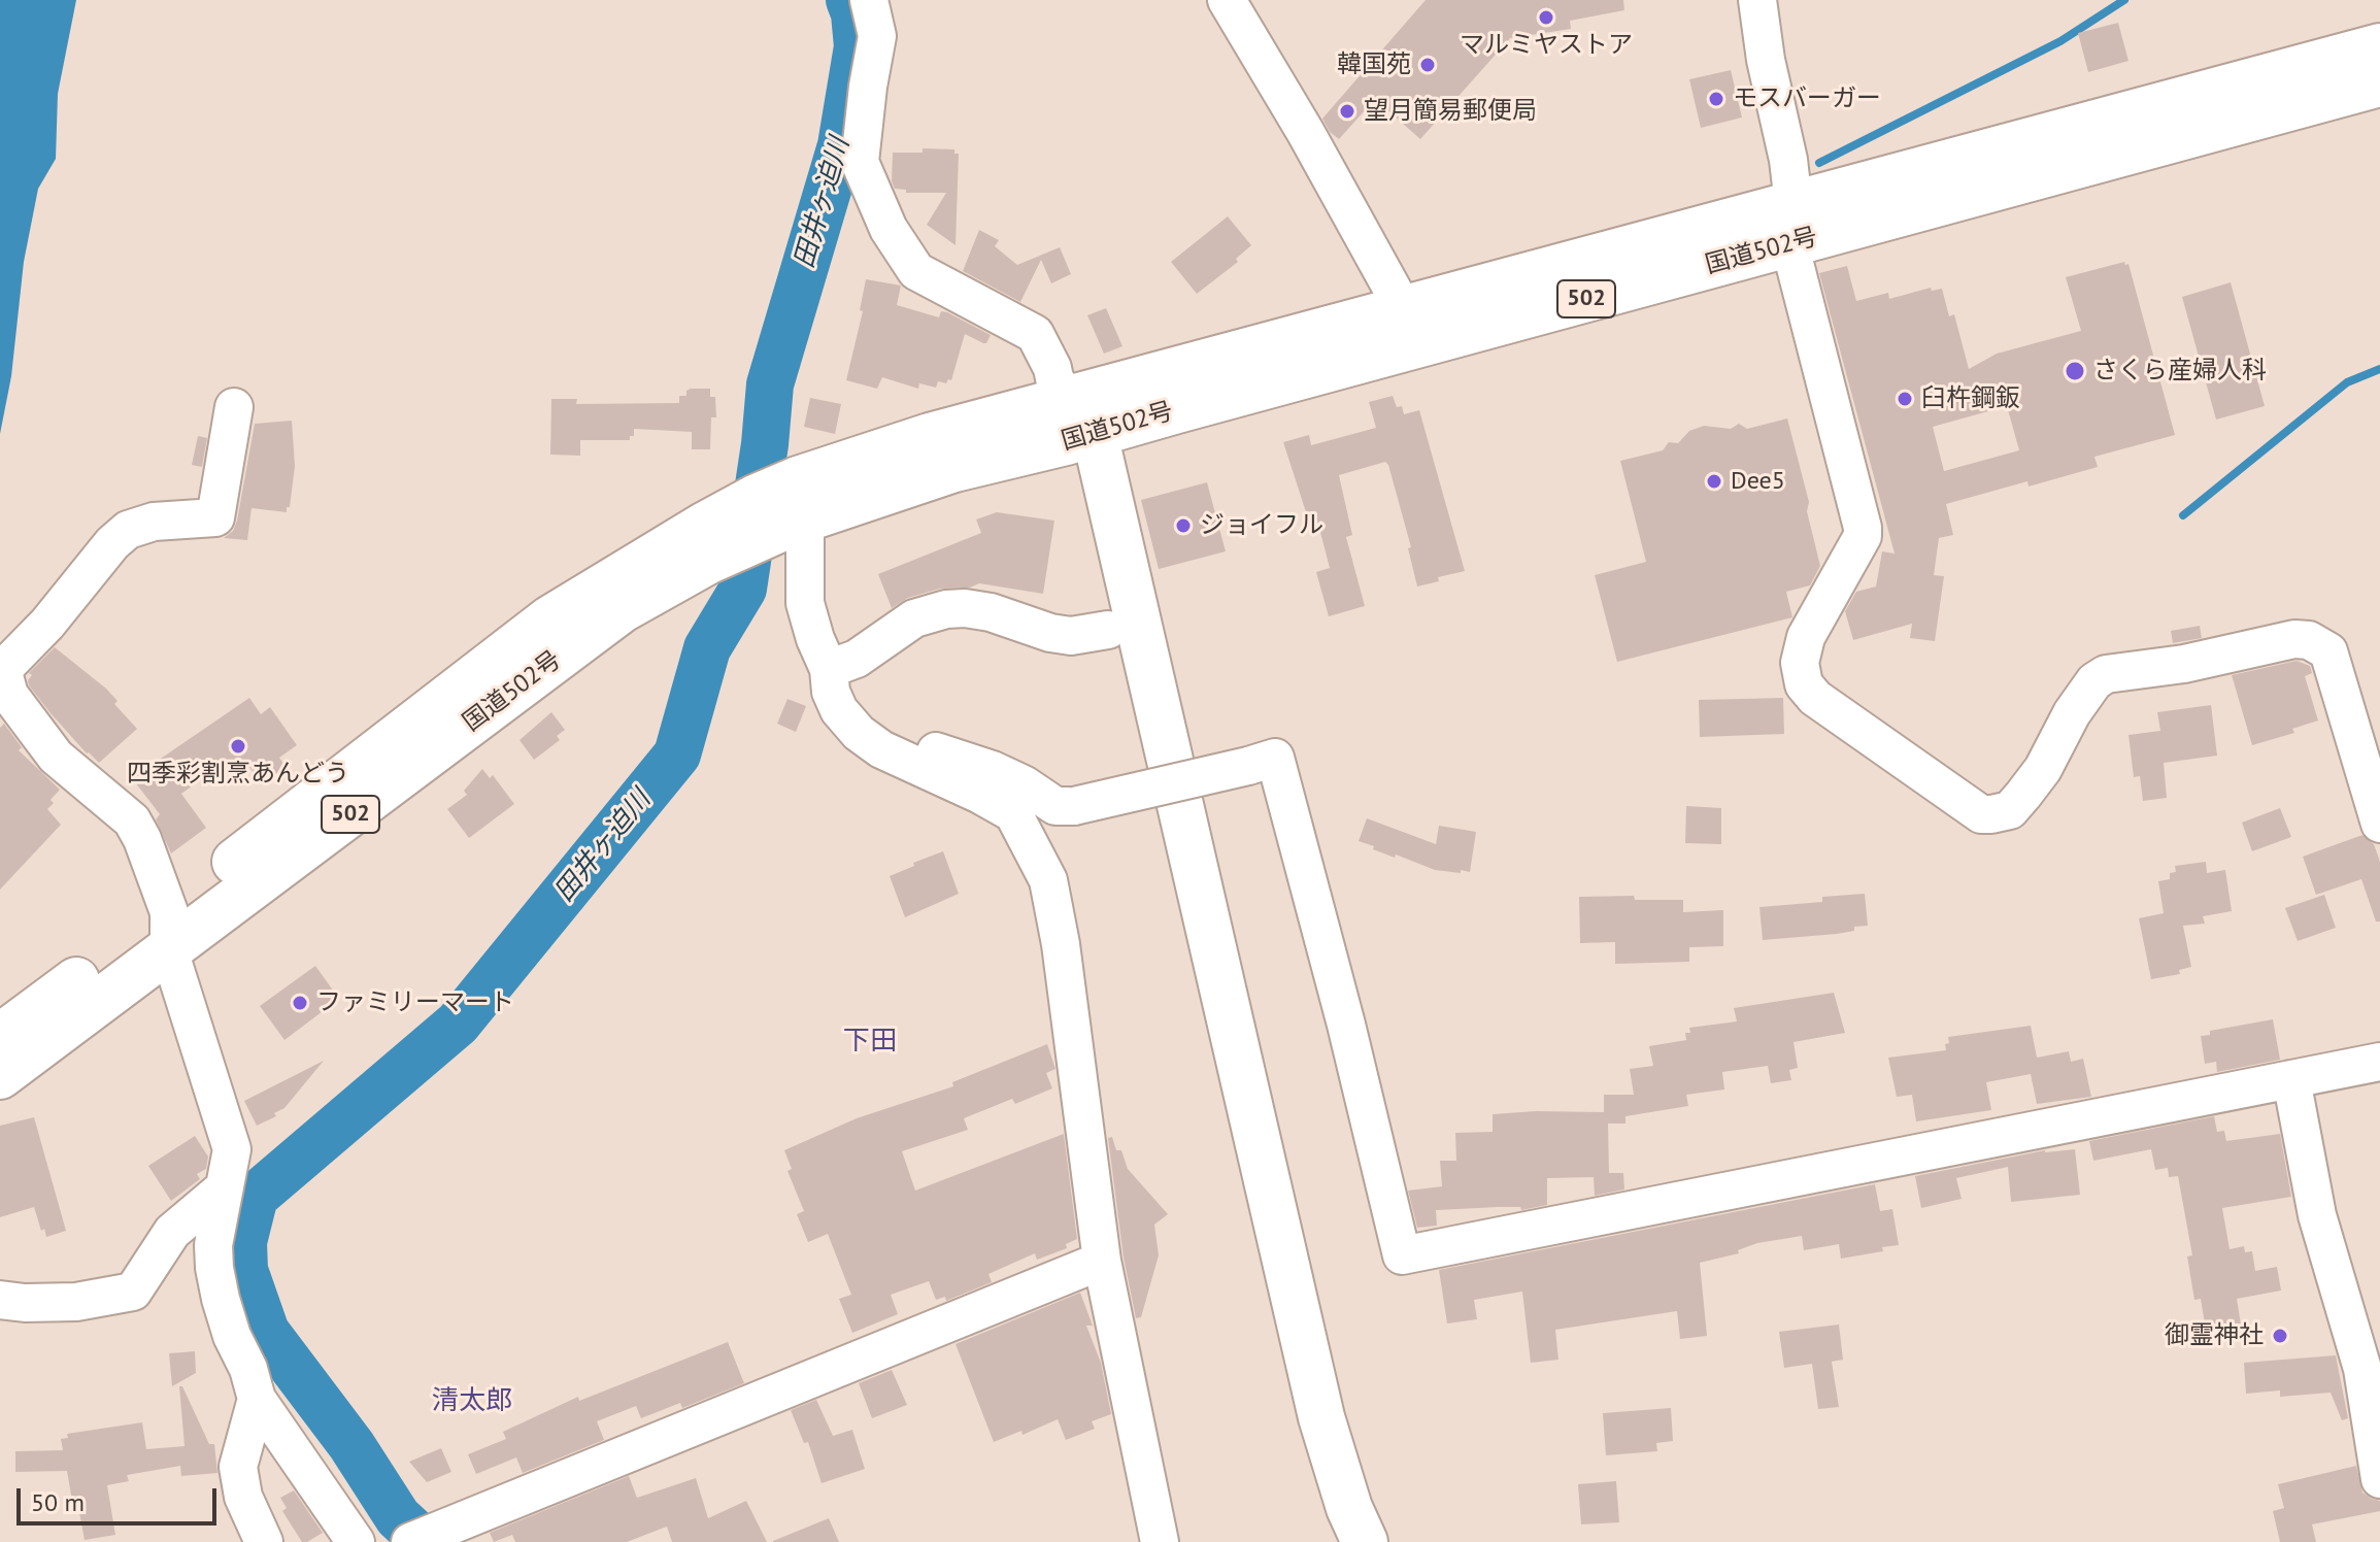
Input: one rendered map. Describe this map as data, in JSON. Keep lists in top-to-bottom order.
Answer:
{
  "streets": {
    "highway": ["国道502号", "502"]
  },
  "districts": ["下田", "清太郎"],
  "water": ["田井ヶ迫川"],
  "places": [
    "マルミヤストア",
    "韓国苑",
    "モスバーガー",
    "望月簡易郵便局",
    "さくら産婦人科",
    "臼杵鋼鈑",
    "Dee5",
    "ジョイフル",
    "四季彩割烹あんどう",
    "ファミリーマート",
    "御霊神社"
  ],
  "scale_bar": "50 m"
}
